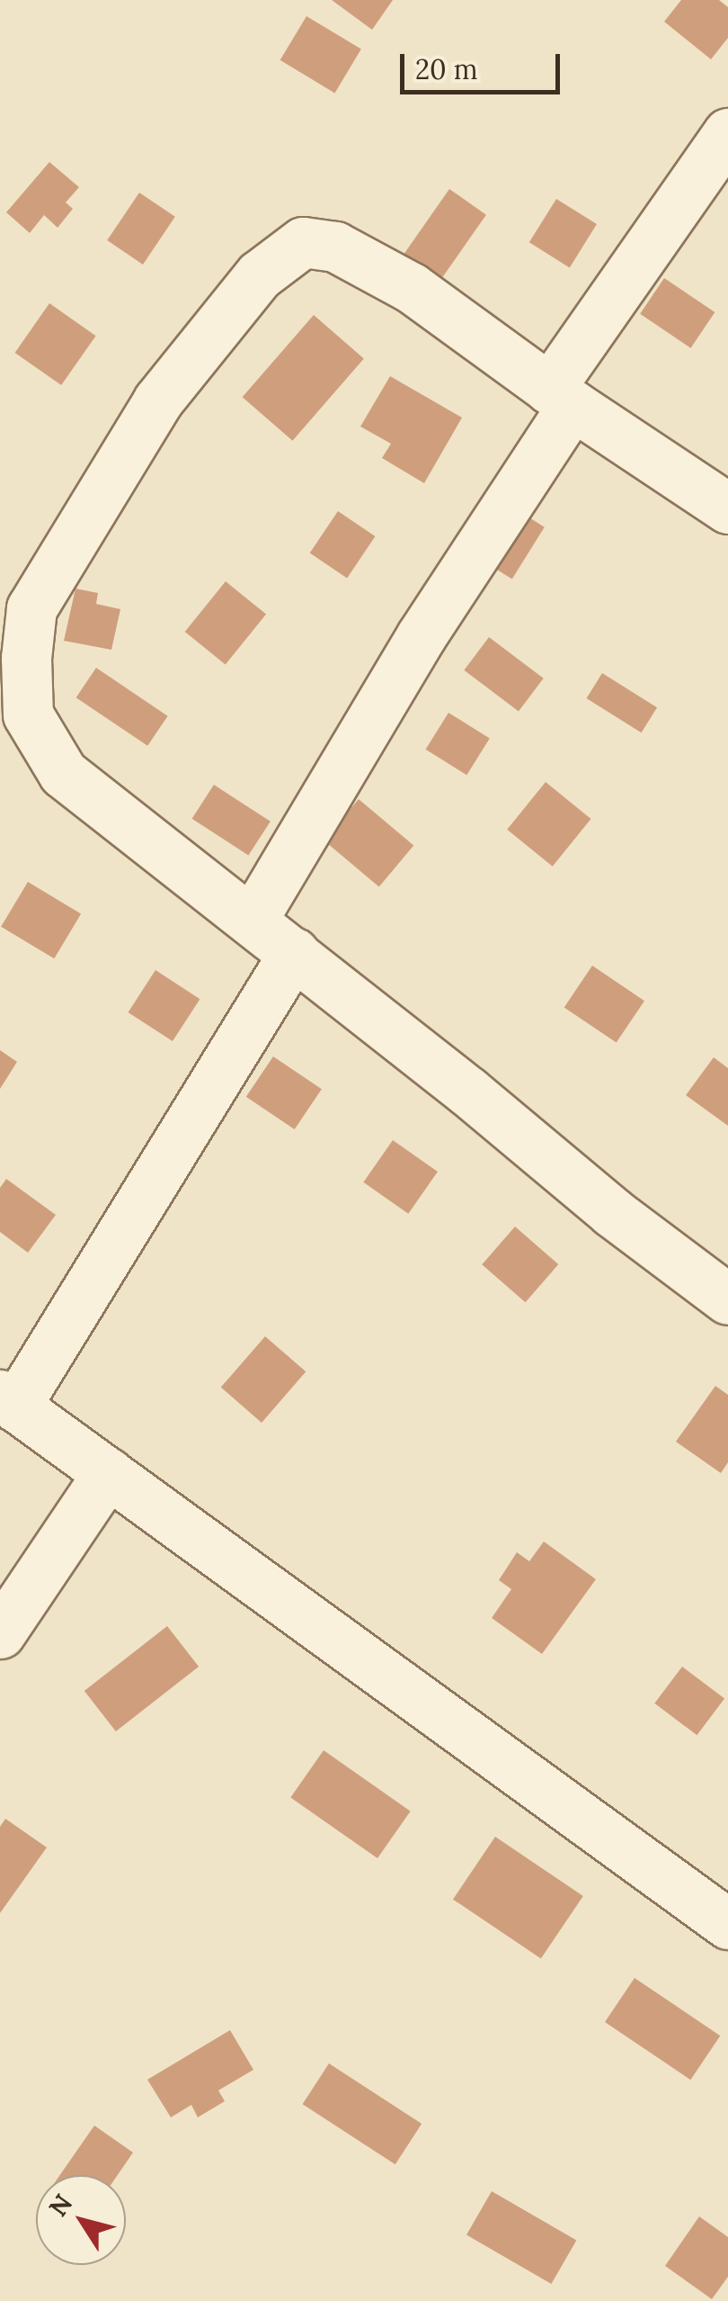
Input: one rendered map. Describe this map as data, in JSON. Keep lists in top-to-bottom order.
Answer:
{
  "scale_bar": "20 m",
  "north": "top left"
}
